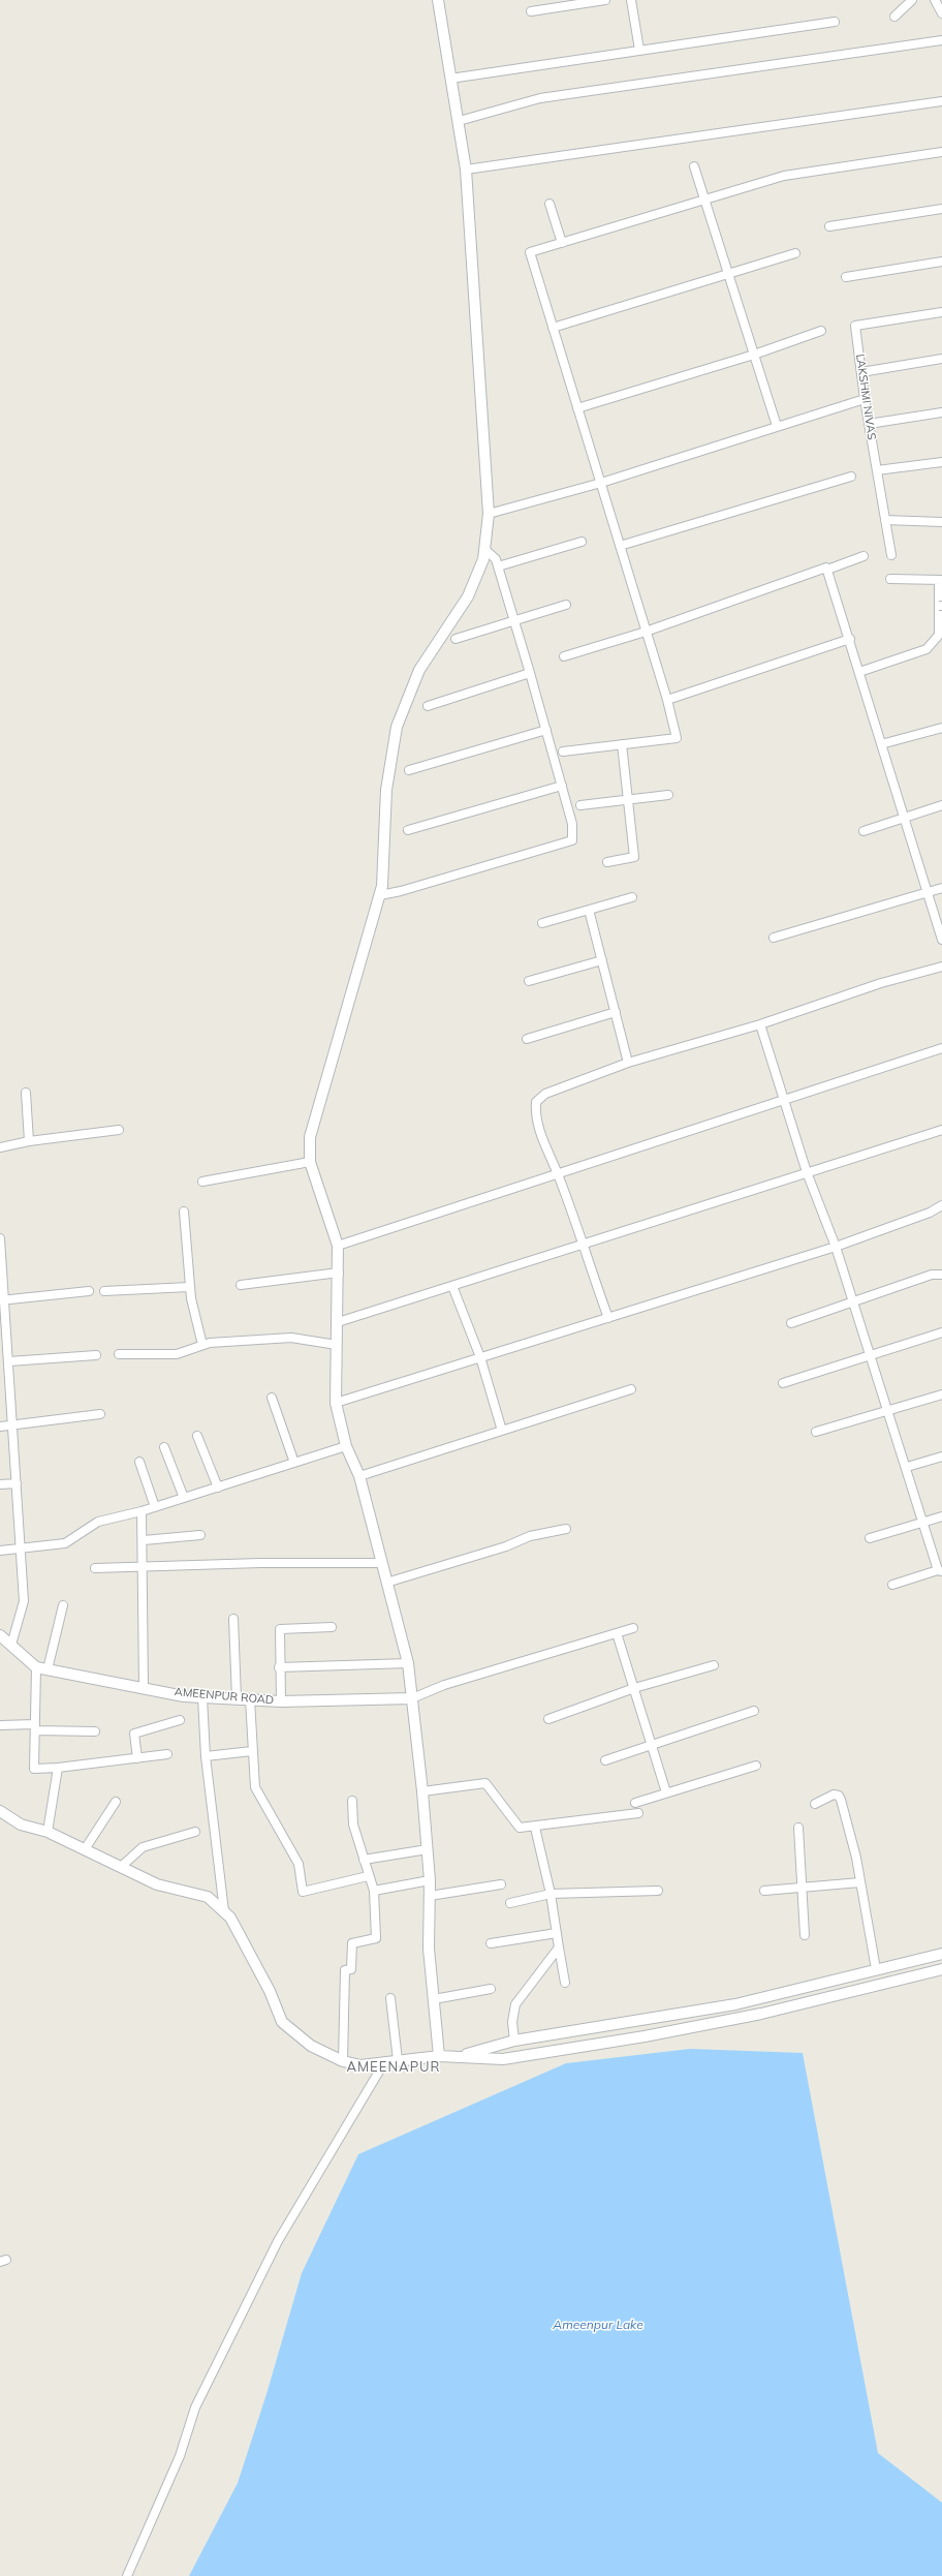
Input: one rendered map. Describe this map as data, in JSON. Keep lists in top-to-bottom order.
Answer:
{
  "streets": {
    "street": ["LAKSHMI NIVAS", "AMEENPUR ROAD"]
  },
  "districts": ["AMEENAPUR"],
  "water": ["Ameenpur Lake"]
}
